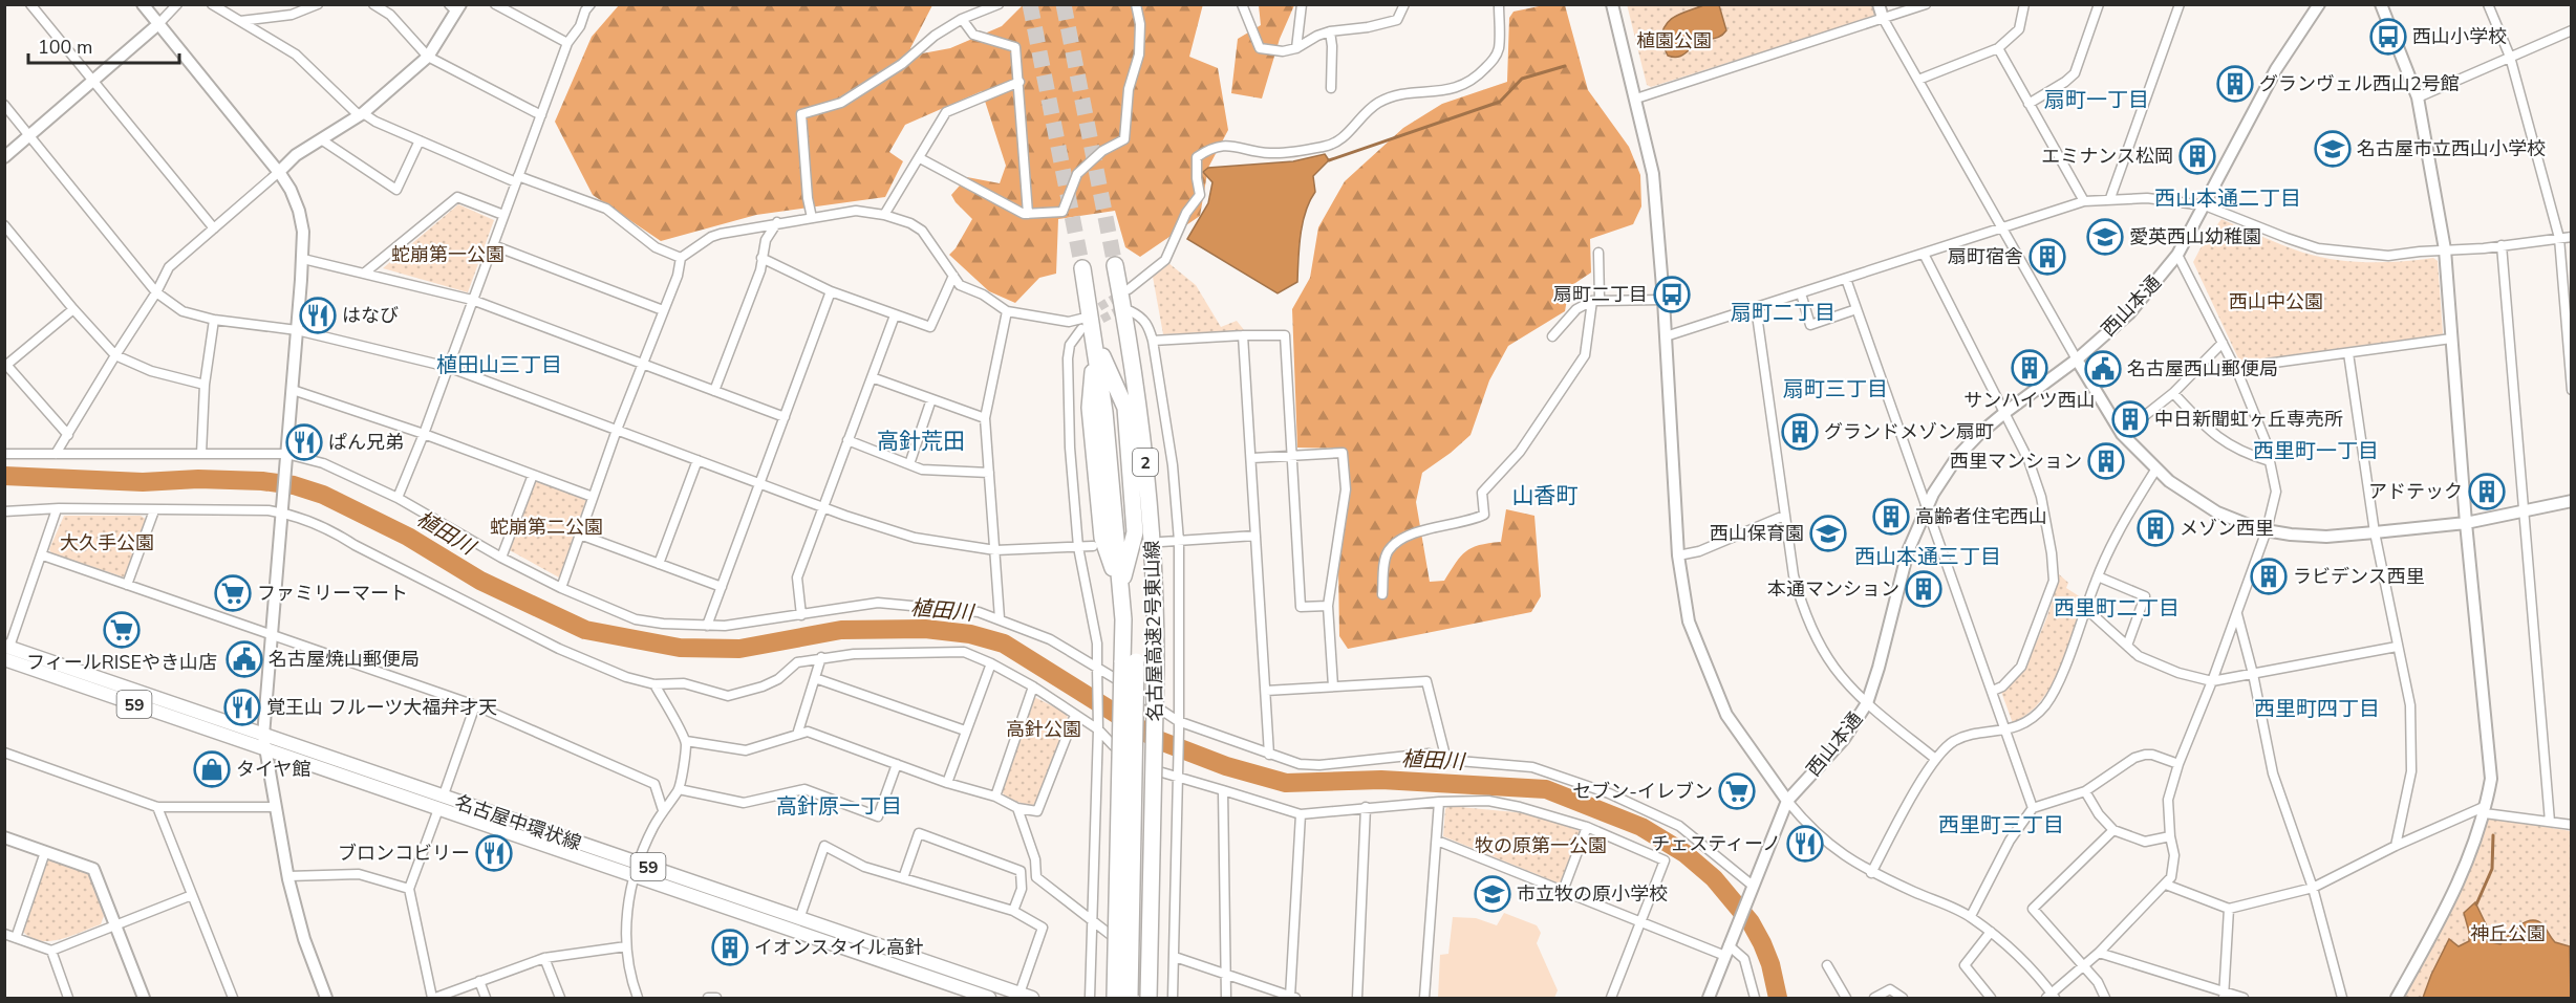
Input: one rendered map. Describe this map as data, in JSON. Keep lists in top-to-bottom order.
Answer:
{
  "streets": {
    "highway": ["2", "名古屋高速2号東山線"],
    "main road": ["59", "名古屋中環状線"],
    "street": ["西山本通"]
  },
  "districts": [
    "扇町一丁目",
    "西山本通二丁目",
    "扇町二丁目",
    "植田山三丁目",
    "扇町三丁目",
    "高針荒田",
    "西里町一丁目",
    "山香町",
    "西山本通三丁目",
    "西里町二丁目",
    "西里町四丁目",
    "高針原一丁目",
    "西里町三丁目"
  ],
  "water": ["植田川"],
  "parks": [
    "植園公園",
    "蛇崩第一公園",
    "西山中公園",
    "蛇崩第二公園",
    "大久手公園",
    "高針公園",
    "牧の原第一公園",
    "神丘公園"
  ],
  "places": {
    "bus stop": ["西山小学校", "扇町二丁目"],
    "building": [
      "グランヴェル西山2号館",
      "エミナンス松岡",
      "扇町宿舎",
      "サンハイツ西山",
      "中日新聞虹ヶ丘専売所",
      "グランドメゾン扇町",
      "西里マンション",
      "アドテック",
      "高齢者住宅西山",
      "メゾン西里",
      "ラビデンス西里",
      "本通マンション",
      "イオンスタイル高針"
    ],
    "school or university": [
      "名古屋市立西山小学校",
      "愛英西山幼稚園",
      "西山保育園",
      "市立牧の原小学校"
    ],
    "restaurant": [
      "はなび",
      "ぱん兄弟",
      "覚王山 フルーツ大福弁才天",
      "チェスティーノ",
      "ブロンコビリー"
    ],
    "public building": ["名古屋西山郵便局", "名古屋焼山郵便局"],
    "supermarket": ["ファミリーマート", "フィールRISEやき山店", "セブン-イレブン"],
    "shop": ["タイヤ館"]
  },
  "scale_bar": "100 m"
}
